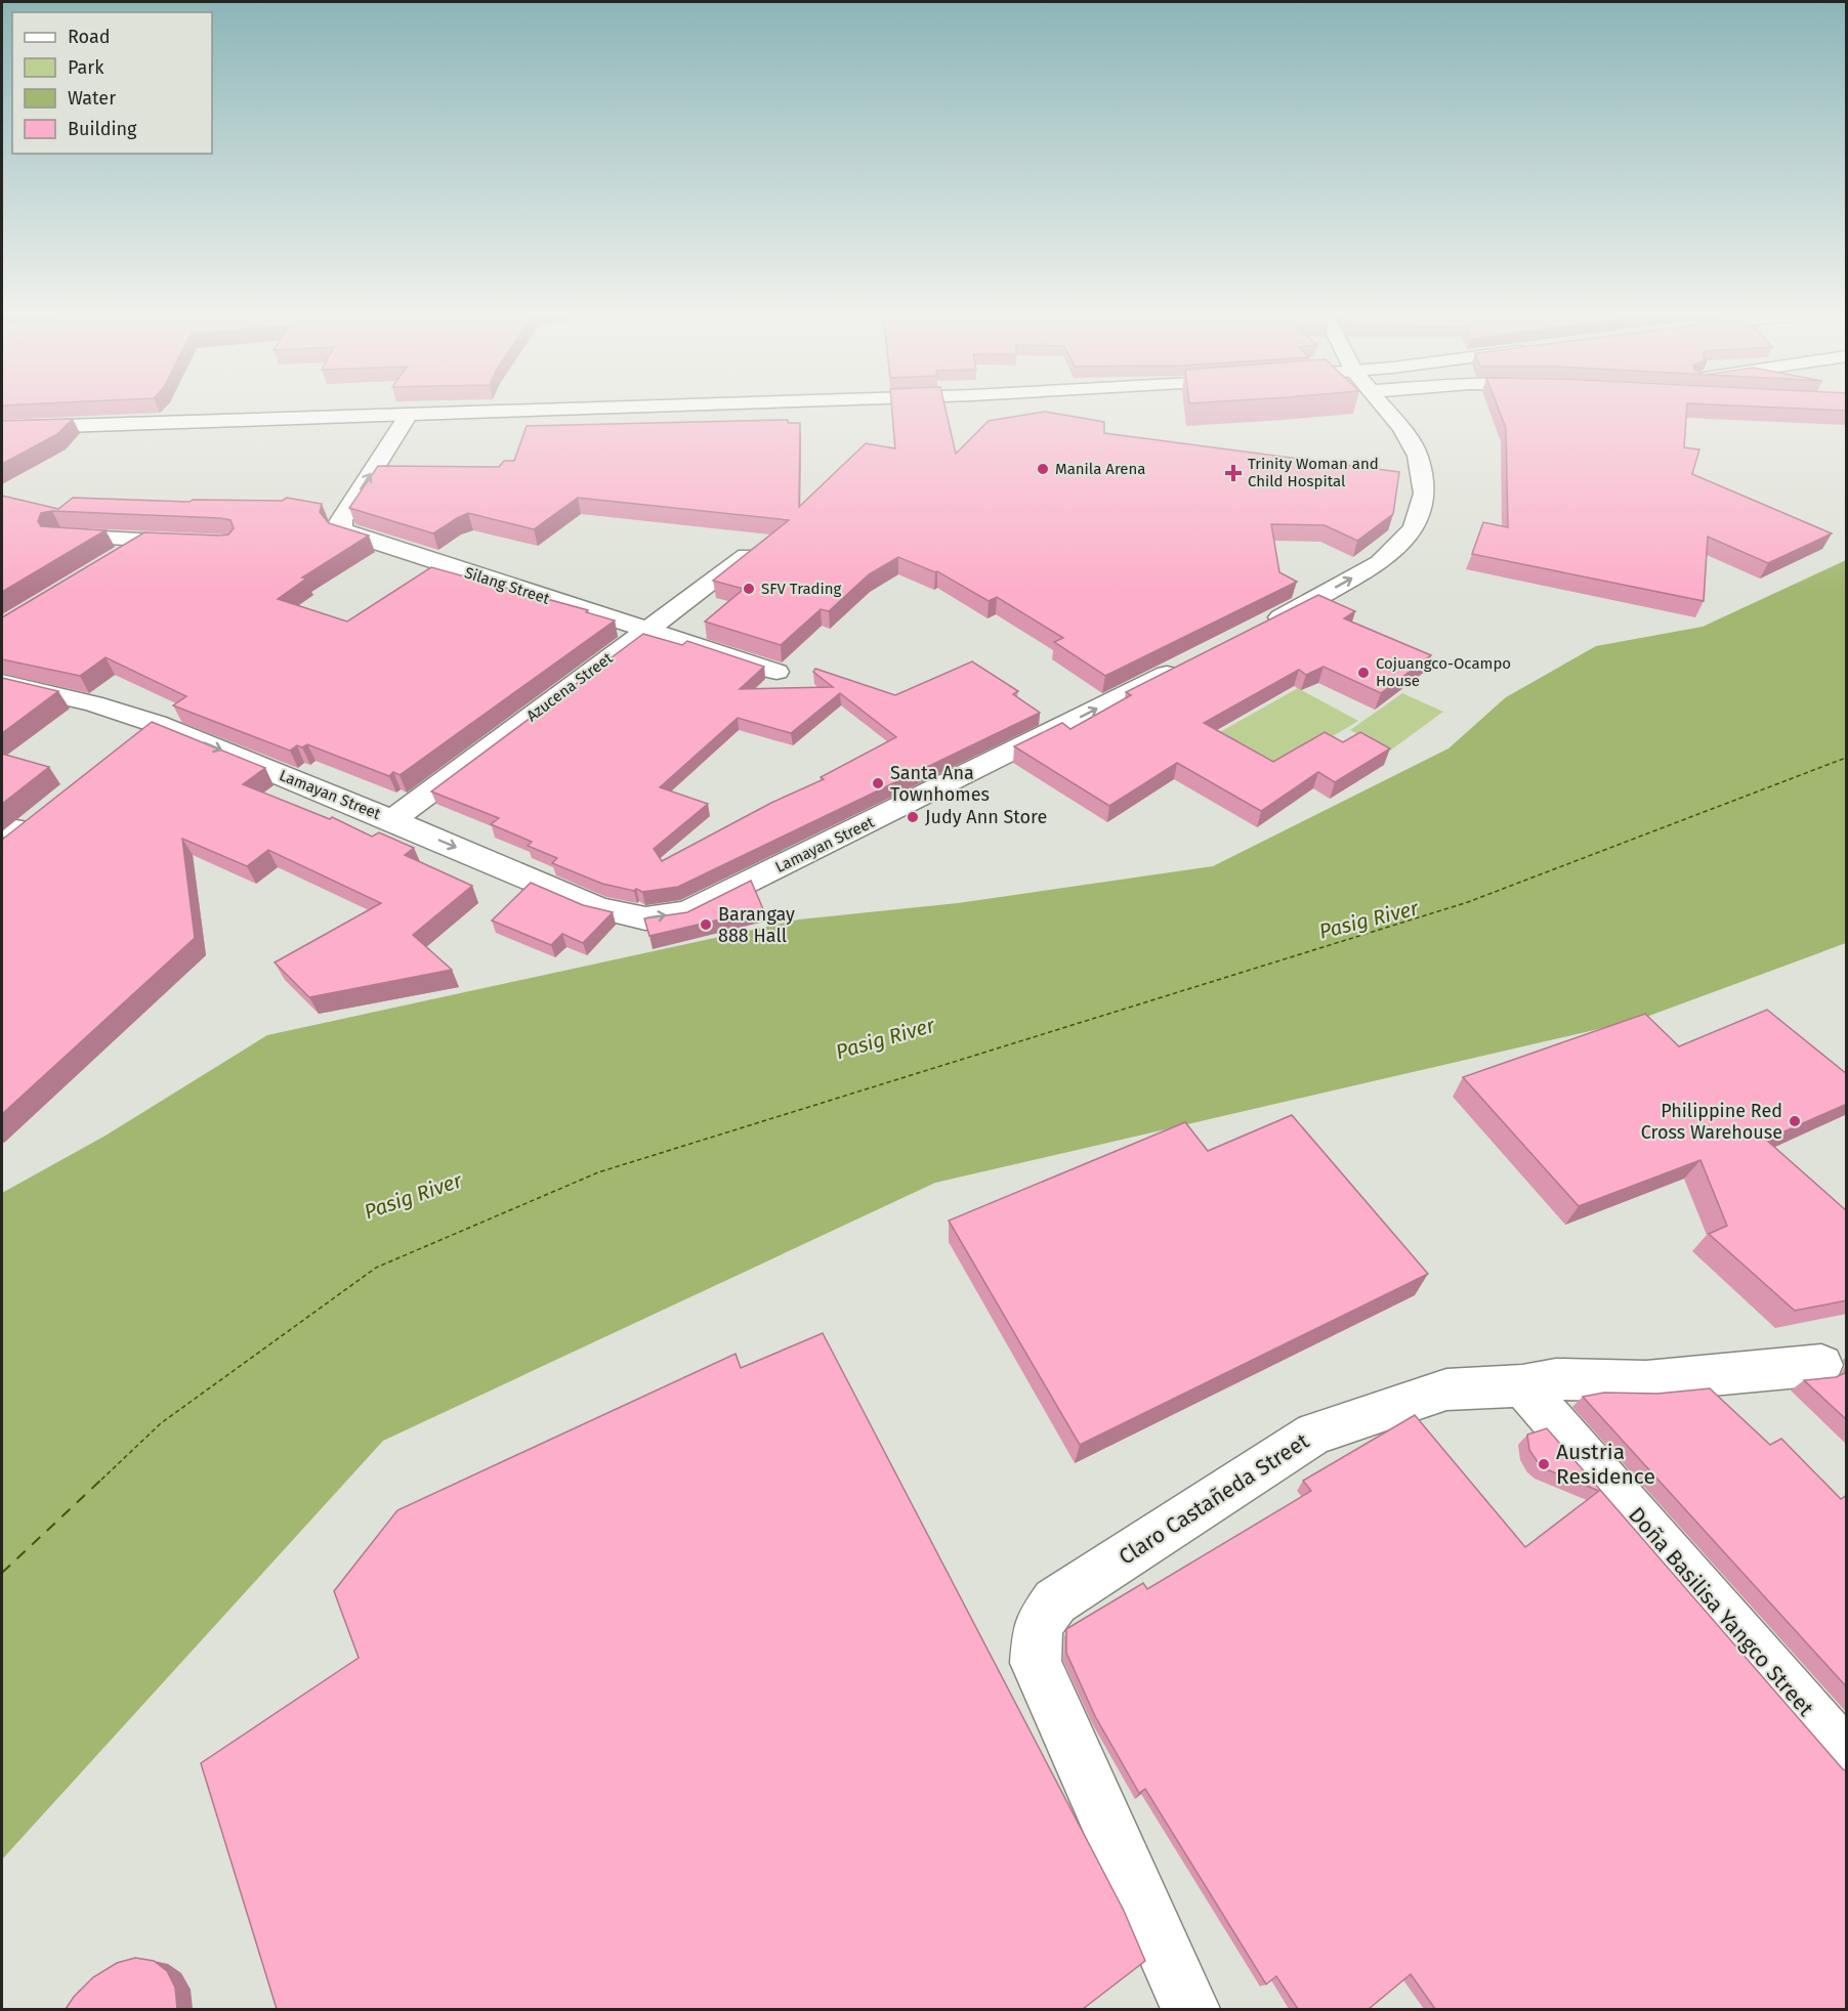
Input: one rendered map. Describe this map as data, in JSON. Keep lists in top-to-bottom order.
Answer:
{
  "streets": {
    "street": [
      "Silang Street",
      "Azucena Street",
      "Lamayan Street",
      "Claro Castañeda Street",
      "Doña Basilisa Yangco Street"
    ]
  },
  "crossings": [
    ["Silang Street", "Azucena Street"],
    ["Azucena Street", "Lamayan Street"],
    ["Claro Castañeda Street", "Doña Basilisa Yangco Street"]
  ],
  "one_way": ["Lamayan Street"],
  "water": ["Pasig River"],
  "places": {
    "other": [
      "Manila Arena",
      "SFV Trading",
      "Cojuangco-Ocampo House",
      "Santa Ana Townhomes",
      "Judy Ann Store",
      "Barangay 888 Hall",
      "Philippine Red Cross Warehouse",
      "Austria Residence"
    ],
    "health": ["Trinity Woman and Child Hospital"]
  },
  "legend": [
    "Road",
    "Park",
    "Water",
    "Building"
  ]
}
